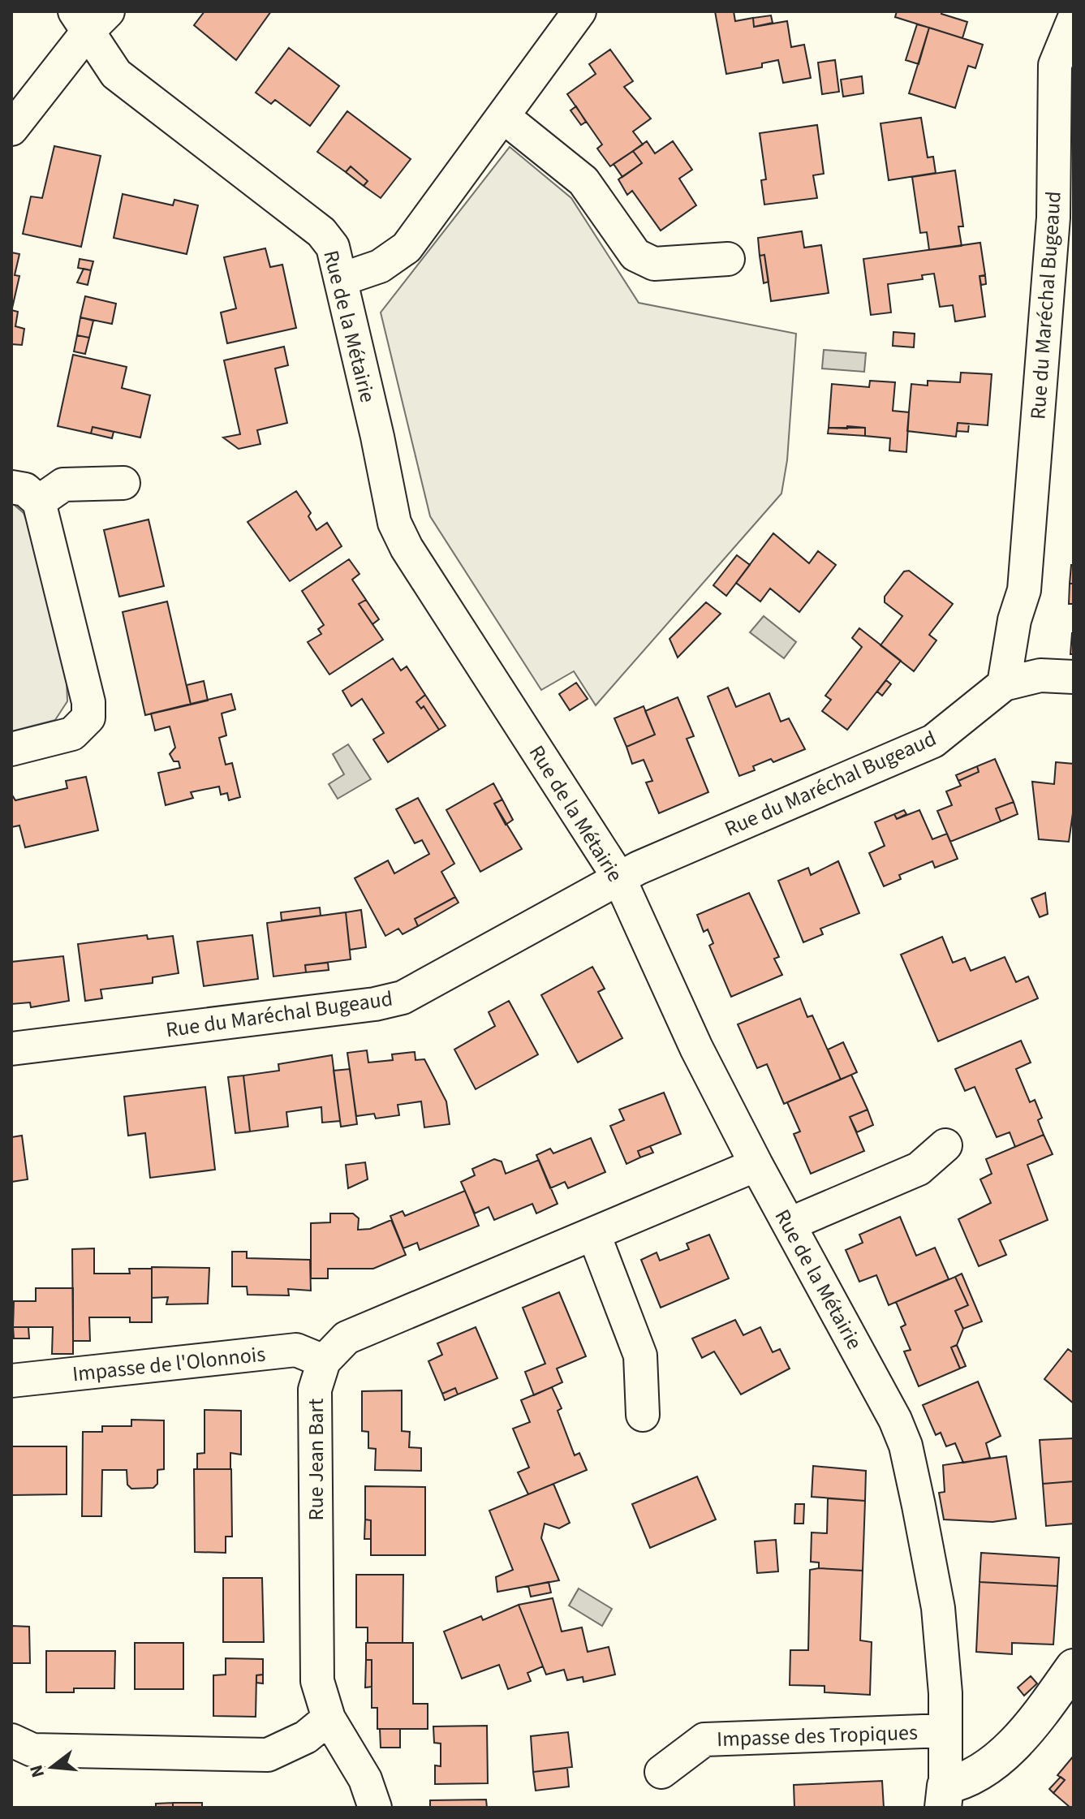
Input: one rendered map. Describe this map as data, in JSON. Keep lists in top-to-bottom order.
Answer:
{
  "streets": {
    "street": [
      "Rue du Maréchal Bugeaud",
      "Rue de la Métairie",
      "Impasse de l'Olonnois",
      "Rue Jean Bart",
      "Impasse des Tropiques"
    ]
  },
  "crossings": [
    ["Rue du Maréchal Bugeaud", "Rue de la Métairie"],
    ["Rue de la Métairie", "Rue Jean Bart"],
    ["Rue de la Métairie", "Impasse des Tropiques"],
    ["Impasse de l'Olonnois", "Rue Jean Bart"]
  ],
  "north": "left"
}
